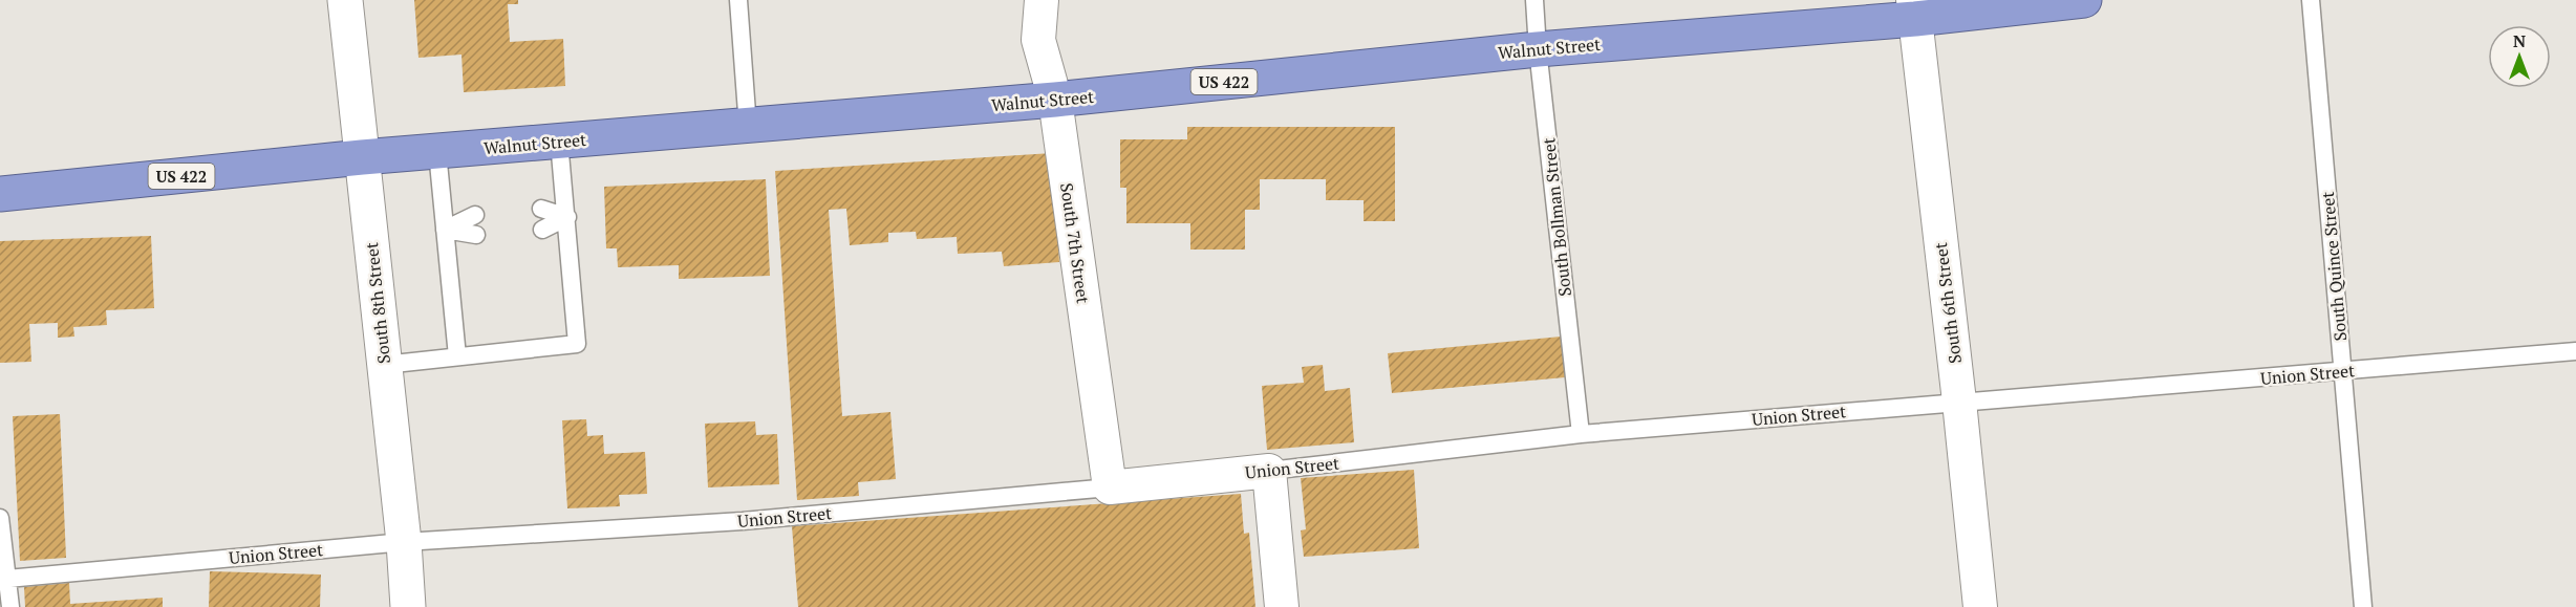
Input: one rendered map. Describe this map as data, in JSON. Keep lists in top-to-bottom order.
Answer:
{
  "streets": {
    "highway": ["Walnut Street", "US 422"],
    "street": [
      "South 7th Street",
      "South 8th Street",
      "South 6th Street",
      "Union Street"
    ],
    "lane": ["South Bollman Street", "South Quince Street"]
  },
  "crossings": [
    ["Walnut Street", "South Bollman Street"],
    ["Walnut Street", "South 7th Street"],
    ["Walnut Street", "South 8th Street"],
    ["Walnut Street", "South 6th Street"],
    ["South Bollman Street", "Union Street"],
    ["South 7th Street", "Union Street"],
    ["South Quince Street", "Union Street"],
    ["South 8th Street", "Union Street"],
    ["South 6th Street", "Union Street"]
  ],
  "north": "top"
}
